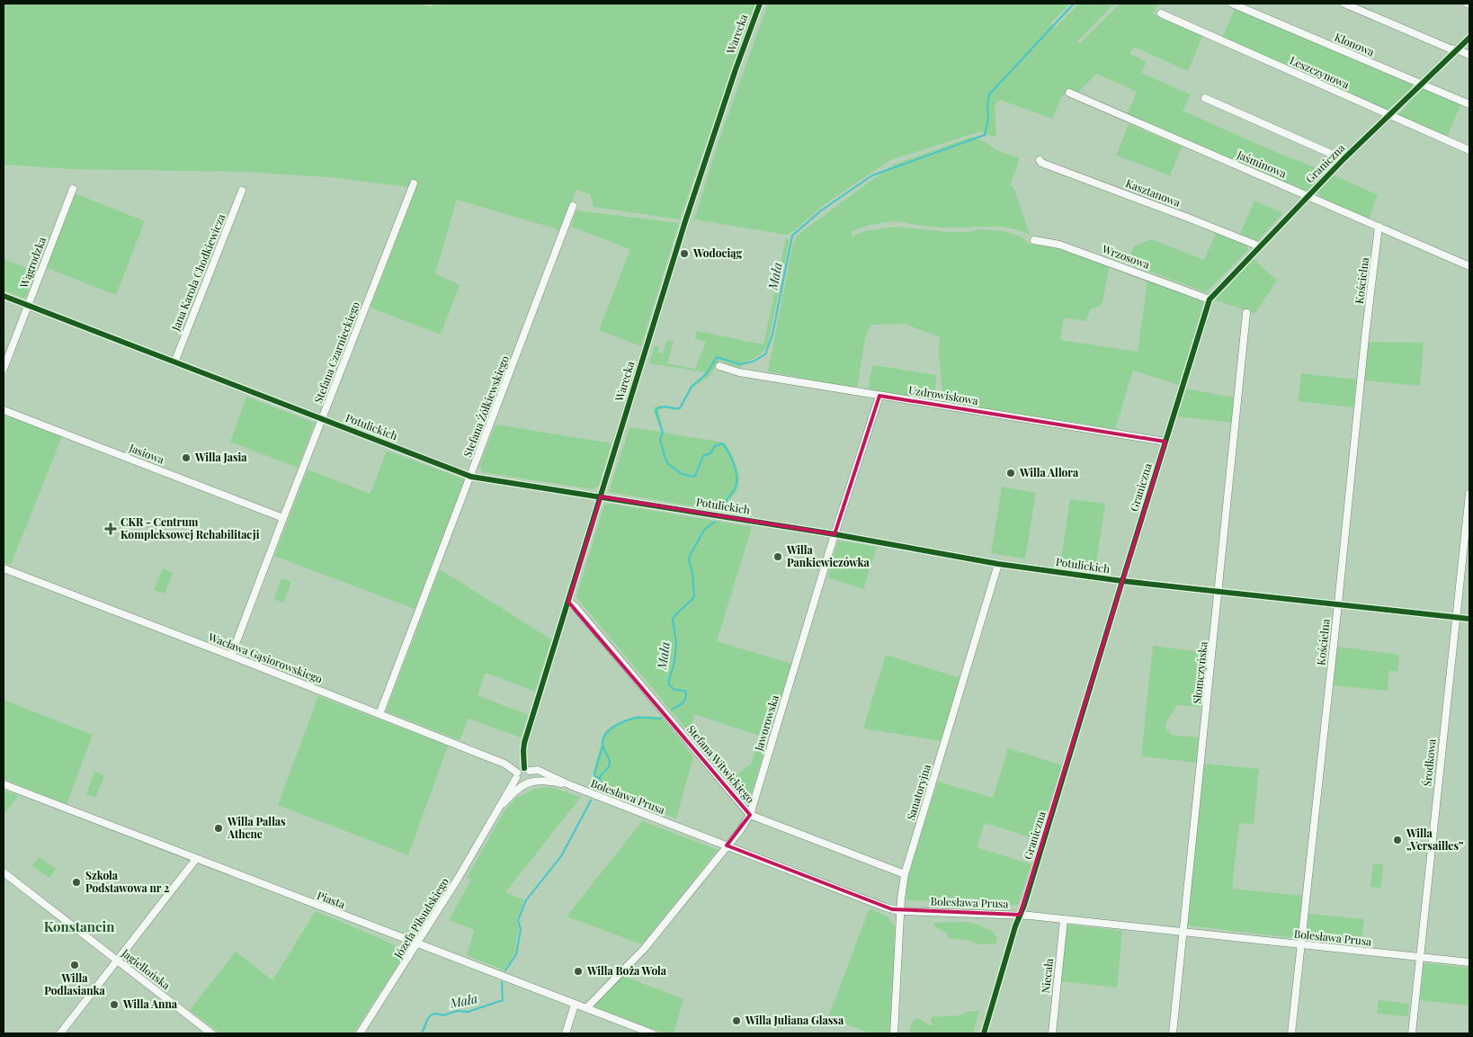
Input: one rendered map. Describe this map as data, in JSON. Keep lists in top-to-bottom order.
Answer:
{
  "streets": {
    "street": [
      "Warecka",
      "Klonowa",
      "Leszczynowa",
      "Graniczna",
      "Jaśminowa",
      "Kasztanowa",
      "Wrzosowa",
      "Wągrodzka",
      "Jana Karola Chodkiewicza",
      "Kościelna",
      "Stefana Czarnieckiego",
      "Uzdrowiskowa",
      "Stefana Żółkiewskiego",
      "Potulickich",
      "Jasiowa",
      "Wacława Gąsiorowskiego",
      "Słomczyńska",
      "Jaworowska",
      "Środkowa",
      "Stefana Witwickiego",
      "Sanatoryjna",
      "Bolesława Prusa",
      "Piasta",
      "Józefa Piłsudskiego",
      "Jagiellońska",
      "Niecała"
    ]
  },
  "crossings": [
    ["Warecka", "Potulickich"],
    ["Warecka", "Wacława Gąsiorowskiego"],
    ["Warecka", "Stefana Witwickiego"],
    ["Warecka", "Bolesława Prusa"],
    ["Warecka", "Józefa Piłsudskiego"],
    ["Klonowa", "Graniczna"],
    ["Leszczynowa", "Graniczna"],
    ["Graniczna", "Jaśminowa"],
    ["Graniczna", "Kasztanowa"],
    ["Graniczna", "Wrzosowa"],
    ["Graniczna", "Uzdrowiskowa"],
    ["Graniczna", "Potulickich"],
    ["Graniczna", "Bolesława Prusa"],
    ["Jaśminowa", "Kościelna"],
    ["Wągrodzka", "Potulickich"],
    ["Jana Karola Chodkiewicza", "Potulickich"],
    ["Kościelna", "Potulickich"],
    ["Kościelna", "Bolesława Prusa"],
    ["Stefana Czarnieckiego", "Potulickich"],
    ["Stefana Czarnieckiego", "Jasiowa"],
    ["Stefana Czarnieckiego", "Wacława Gąsiorowskiego"],
    ["Uzdrowiskowa", "Jaworowska"],
    ["Stefana Żółkiewskiego", "Potulickich"],
    ["Stefana Żółkiewskiego", "Wacława Gąsiorowskiego"],
    ["Potulickich", "Słomczyńska"],
    ["Potulickich", "Jaworowska"],
    ["Potulickich", "Środkowa"],
    ["Potulickich", "Sanatoryjna"],
    ["Wacława Gąsiorowskiego", "Bolesława Prusa"],
    ["Wacława Gąsiorowskiego", "Józefa Piłsudskiego"],
    ["Słomczyńska", "Bolesława Prusa"],
    ["Jaworowska", "Stefana Witwickiego"],
    ["Jaworowska", "Bolesława Prusa"],
    ["Jaworowska", "Piasta"],
    ["Środkowa", "Bolesława Prusa"],
    ["Stefana Witwickiego", "Sanatoryjna"],
    ["Sanatoryjna", "Bolesława Prusa"],
    ["Bolesława Prusa", "Józefa Piłsudskiego"],
    ["Bolesława Prusa", "Niecała"],
    ["Piasta", "Józefa Piłsudskiego"]
  ],
  "districts": ["Konstancin"],
  "water": ["Mała"],
  "places": {
    "other": [
      "Wodociąg",
      "Willa Jasia",
      "Willa Allora",
      "Willa Pankiewiczówka",
      "Willa Pallas Athene",
      "Willa „Versailles”",
      "Szkoła Podstawowa nr 2",
      "Willa Podlasianka",
      "Willa Boża Wola",
      "Willa Anna",
      "Willa Juliana Glassa"
    ],
    "health": ["CKR - Centrum Kompleksowej Rehabilitacji"]
  }
}
